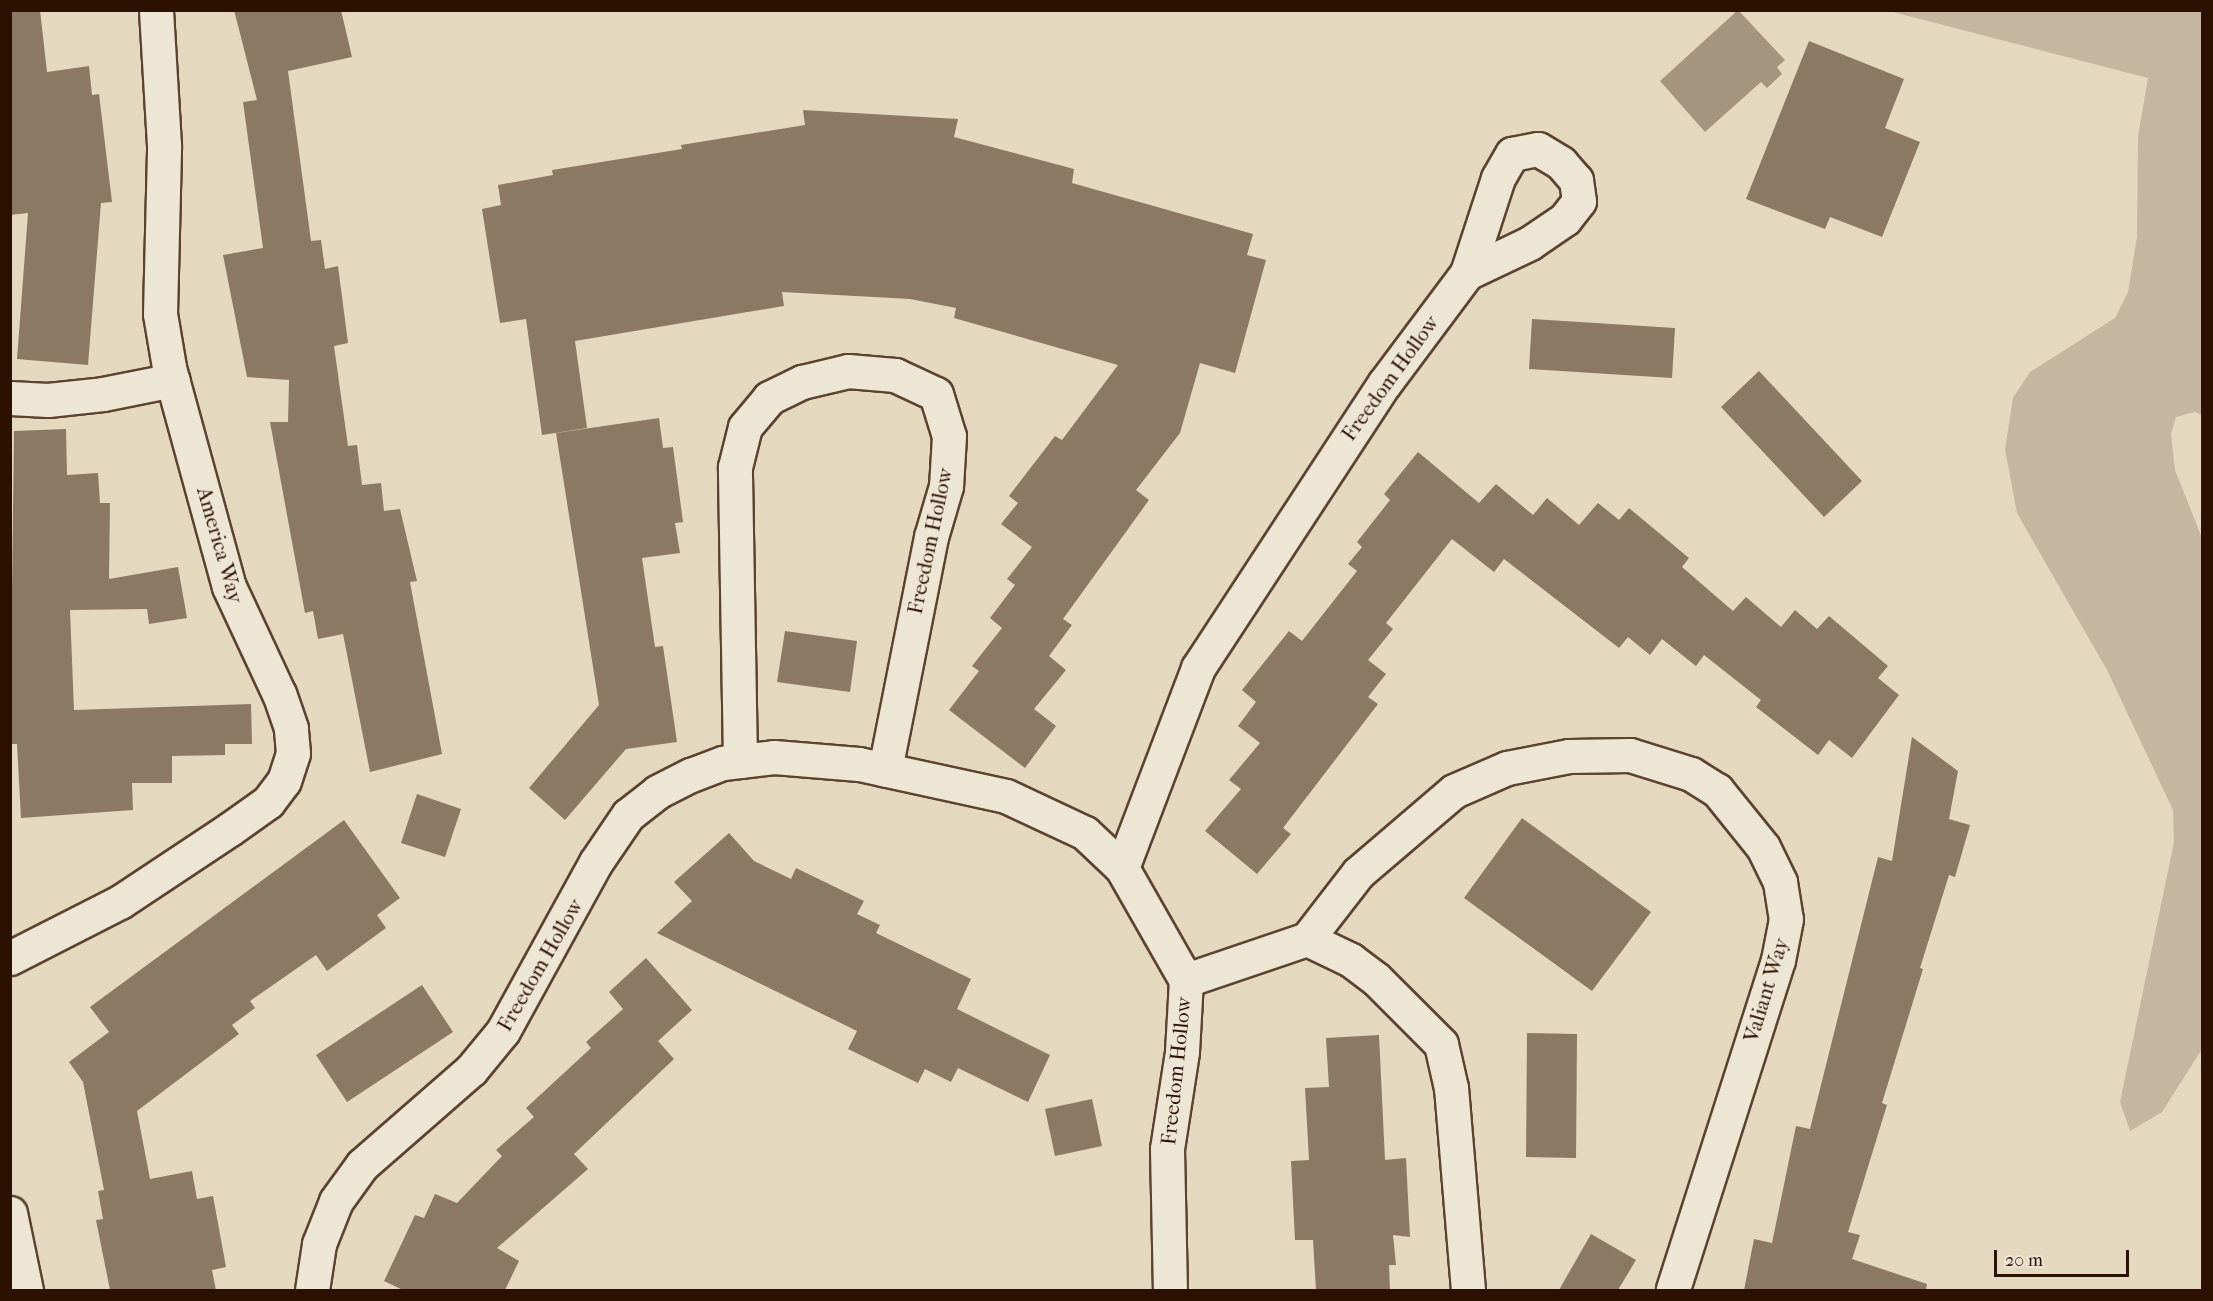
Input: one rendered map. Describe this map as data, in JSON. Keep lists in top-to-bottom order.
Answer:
{
  "streets": {
    "street": ["Freedom Hollow", "America Way", "Valiant Way"]
  },
  "scale_bar": "20 m"
}
